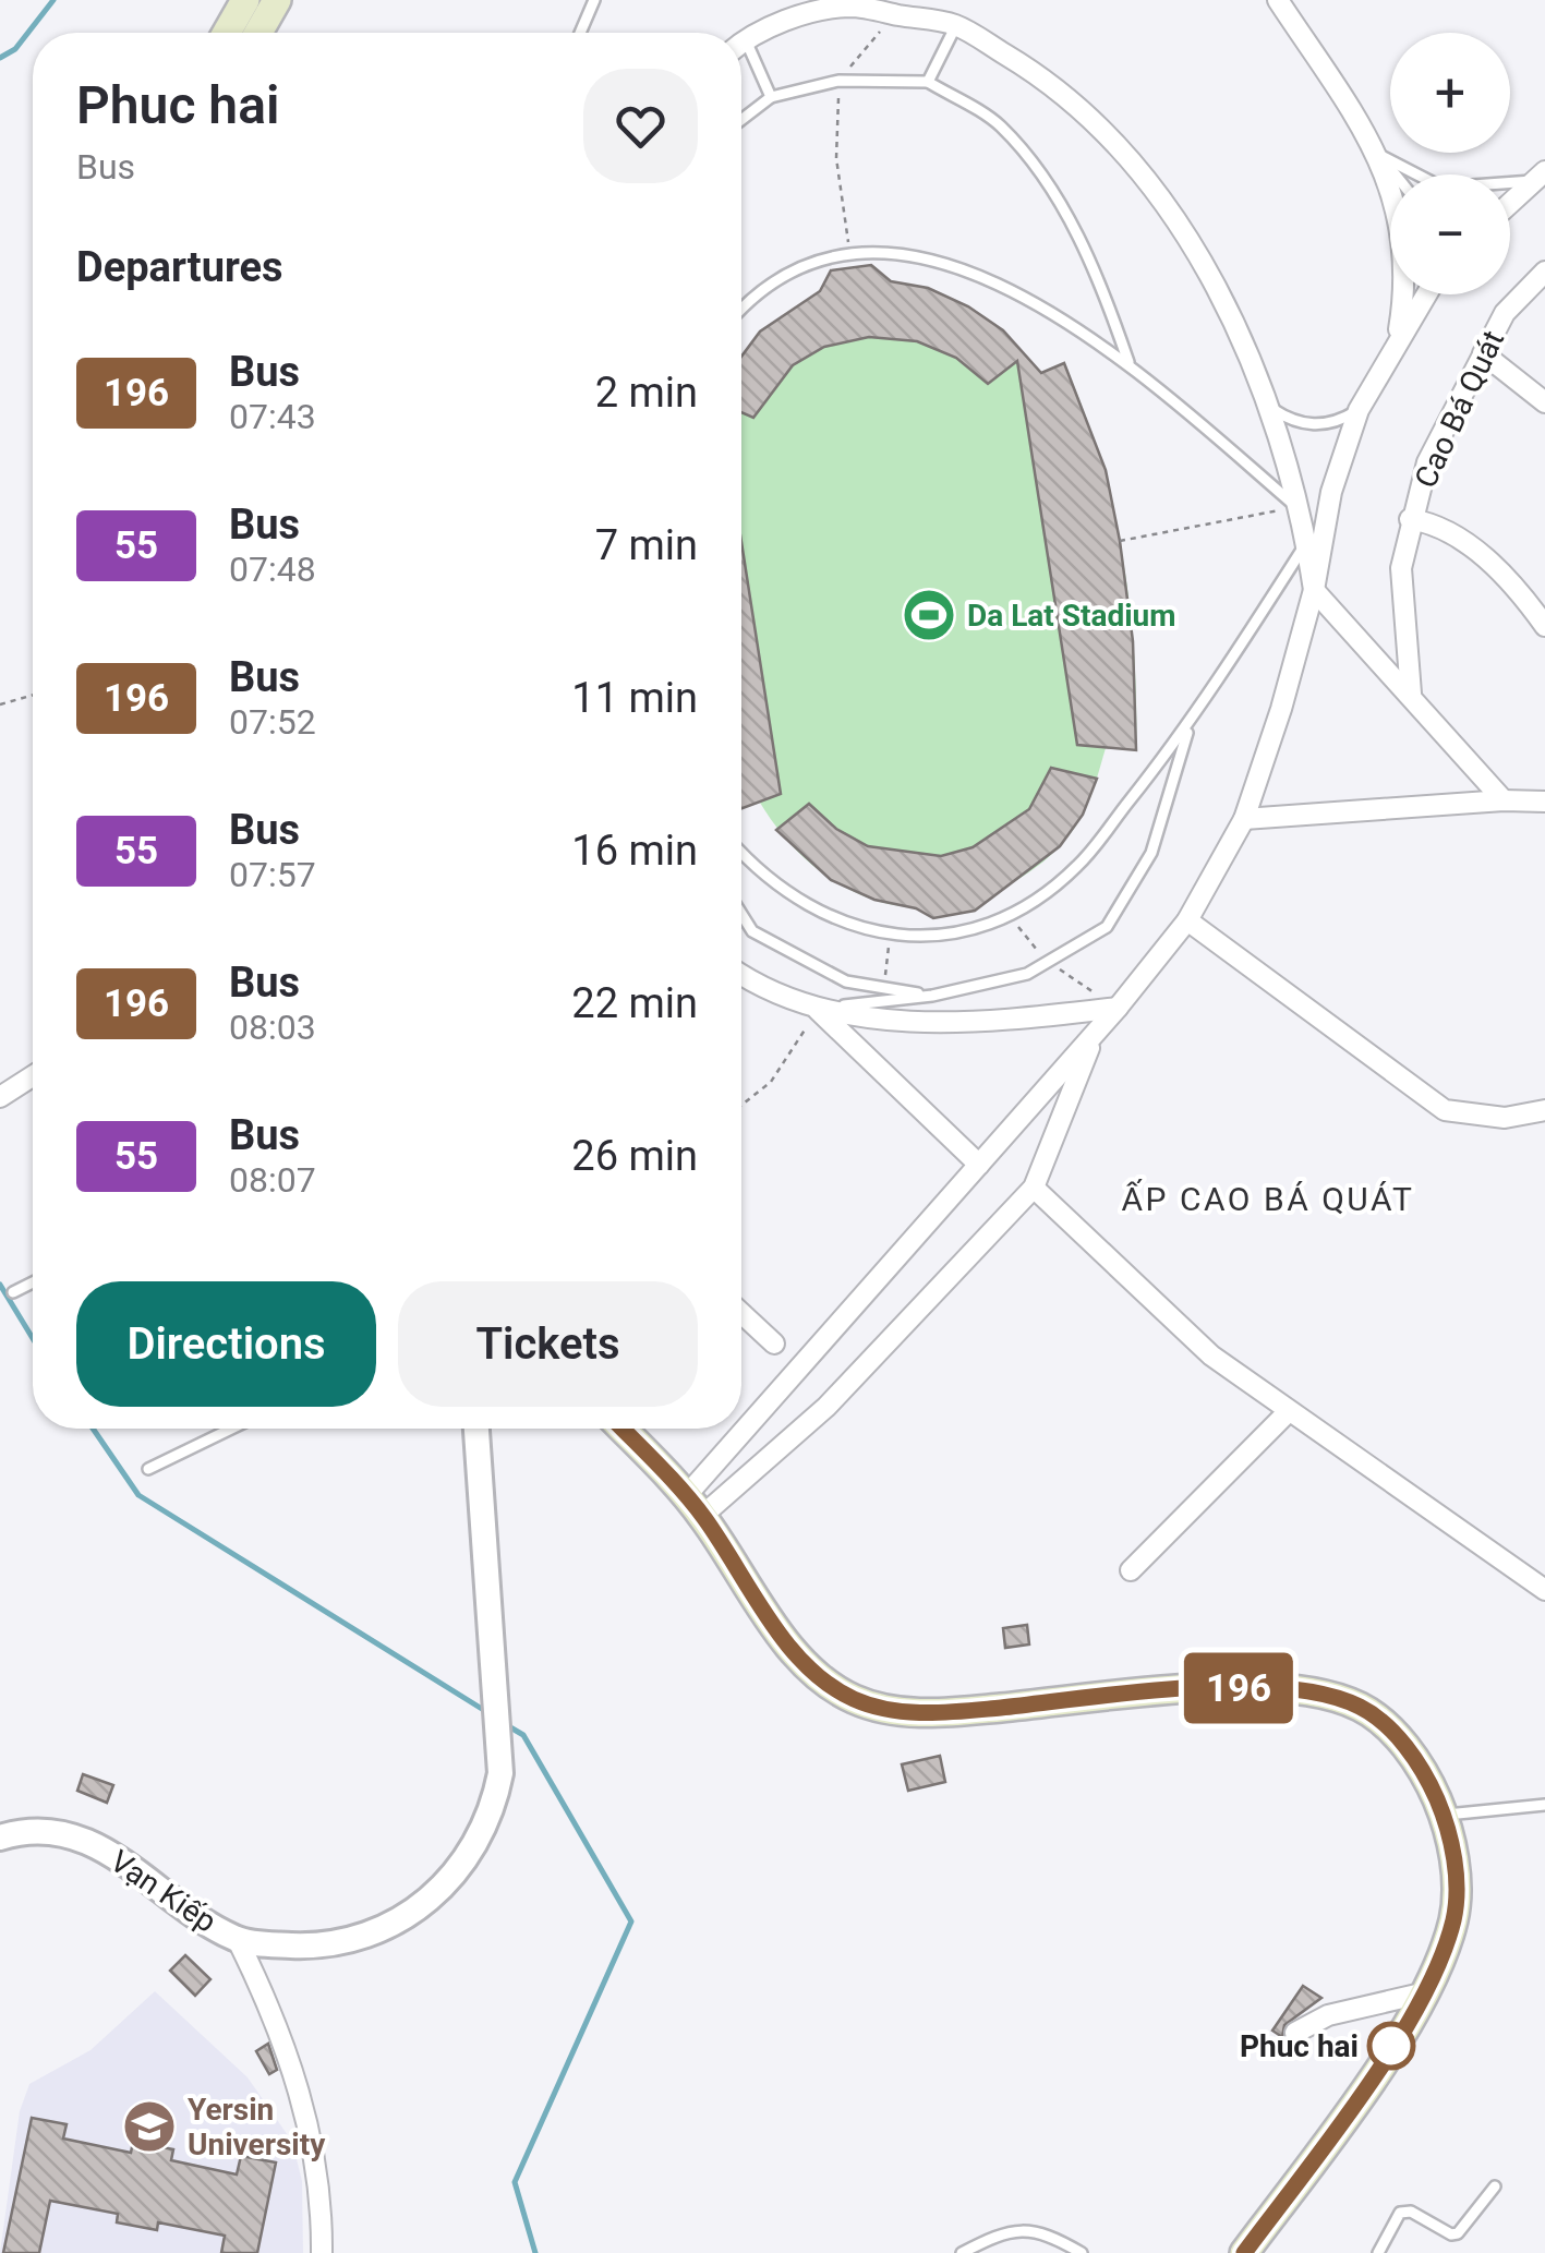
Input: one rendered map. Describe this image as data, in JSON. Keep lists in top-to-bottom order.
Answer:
{
  "streets": {
    "street": ["Cao Bá Quát", "Vạn Kiếp"]
  },
  "districts": ["ẤP CAO BÁ QUÁT"],
  "places": {
    "sports": ["Da Lat Stadium"],
    "other": ["Phuc hai"],
    "school or university": ["Yersin University"]
  },
  "lines": ["bus line 196"],
  "page": {
    "on_map": "196",
    "map_buttons": ["+", "−"],
    "heading": [
      ["Phuc hai", "Bus"],
      "Departures"
    ],
    "list": [
      {
        "mark": "196",
        "name": "Bus",
        "note": "07:43",
        "value": "2 min"
      },
      {
        "mark": "55",
        "name": "Bus",
        "note": "07:48",
        "value": "7 min"
      },
      {
        "mark": "196",
        "name": "Bus",
        "note": "07:52",
        "value": "11 min"
      },
      {
        "mark": "55",
        "name": "Bus",
        "note": "07:57",
        "value": "16 min"
      },
      {
        "mark": "196",
        "name": "Bus",
        "note": "08:03",
        "value": "22 min"
      },
      {
        "mark": "55",
        "name": "Bus",
        "note": "08:07",
        "value": "26 min"
      }
    ],
    "buttons": ["Directions", "Tickets"]
  }
}
